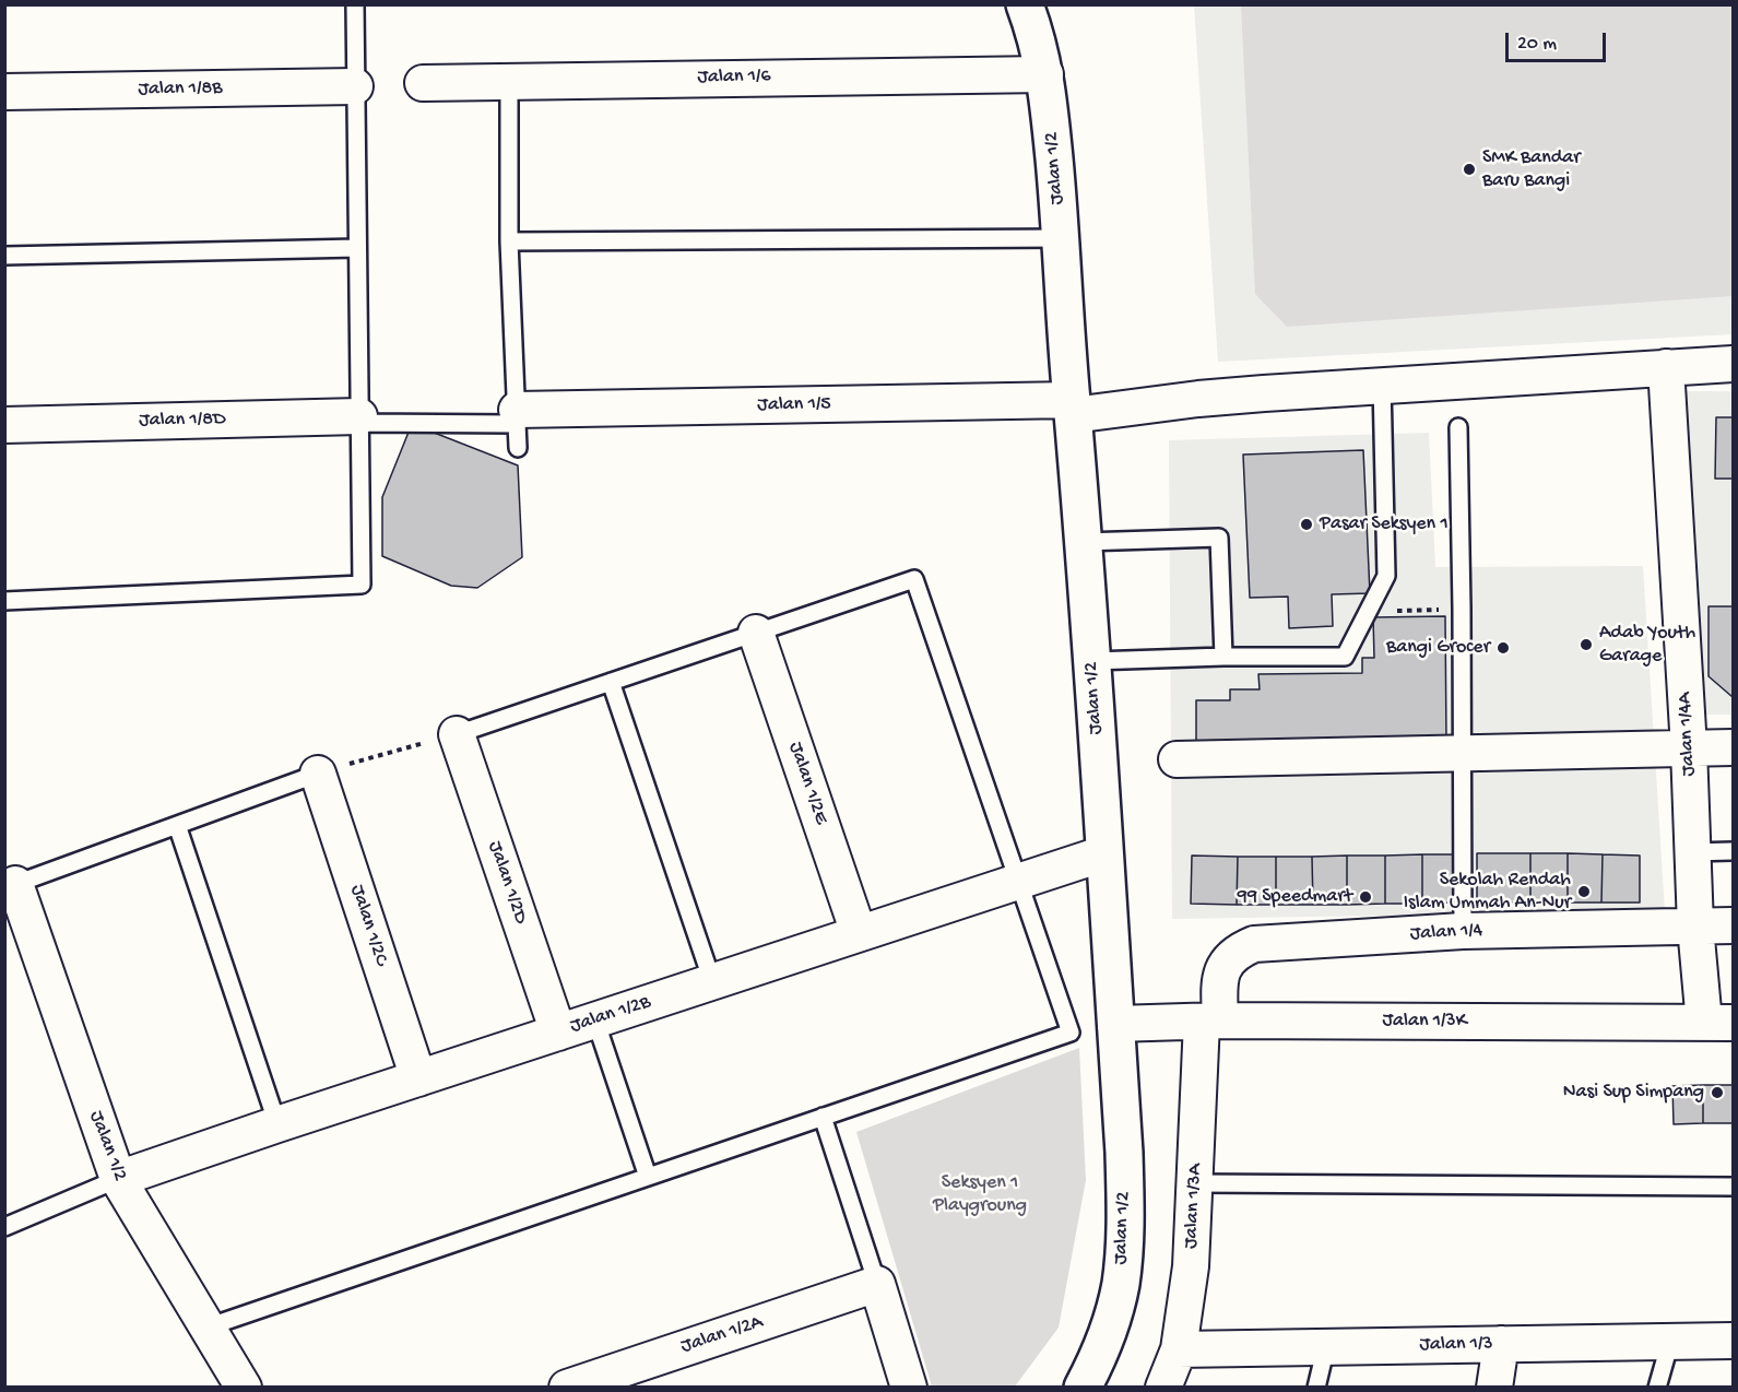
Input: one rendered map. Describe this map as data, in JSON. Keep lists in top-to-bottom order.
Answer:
{
  "streets": {
    "street": [
      "Jalan 1/6",
      "Jalan 1/8B",
      "Jalan 1/2",
      "Jalan 1/5",
      "Jalan 1/8D",
      "Jalan 1/4A",
      "Jalan 1/2E",
      "Jalan 1/2D",
      "Jalan 1/2C",
      "Jalan 1/4",
      "Jalan 1/2B",
      "Jalan 1/3K",
      "Jalan 1/3A",
      "Jalan 1/2A",
      "Jalan 1/3"
    ]
  },
  "crossings": [
    ["Jalan 1/6", "Jalan 1/2"],
    ["Jalan 1/2", "Jalan 1/5"],
    ["Jalan 1/2", "Jalan 1/2B"],
    ["Jalan 1/2", "Jalan 1/3K"],
    ["Jalan 1/5", "Jalan 1/4A"],
    ["Jalan 1/4A", "Jalan 1/4"],
    ["Jalan 1/4A", "Jalan 1/3K"],
    ["Jalan 1/2E", "Jalan 1/2B"],
    ["Jalan 1/2D", "Jalan 1/2B"],
    ["Jalan 1/2C", "Jalan 1/2B"],
    ["Jalan 1/4", "Jalan 1/3K"],
    ["Jalan 1/4", "Jalan 1/3A"],
    ["Jalan 1/3K", "Jalan 1/3A"],
    ["Jalan 1/3A", "Jalan 1/3"]
  ],
  "parks": ["Seksyen 1 Playgroung"],
  "places": [
    "SMK Bandar Baru Bangi",
    "Pasar Seksyen 1",
    "Adab Youth Garage",
    "Bangi Grocer",
    "Sekolah Rendah Islam Ummah An-Nur",
    "99 Speedmart",
    "Nasi Sup Simpang"
  ],
  "scale_bar": "20 m"
}
